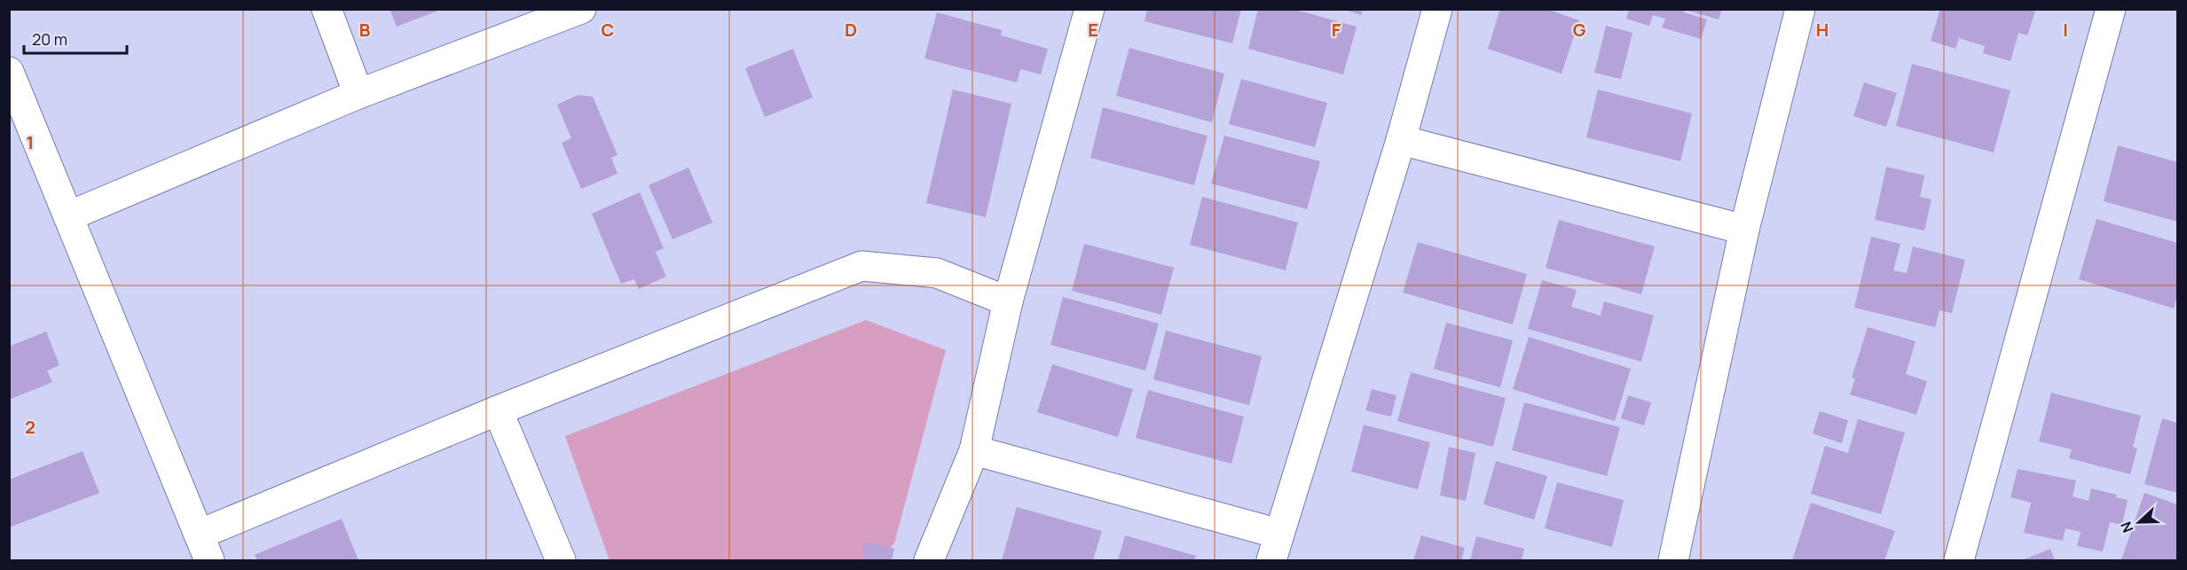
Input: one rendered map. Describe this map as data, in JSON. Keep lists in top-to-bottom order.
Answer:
{
  "scale_bar": "20 m",
  "north": "left",
  "grid": {
    "columns": [
      "B",
      "C",
      "D",
      "E",
      "F",
      "G",
      "H",
      "I"
    ],
    "rows": ["1", "2"]
  }
}
